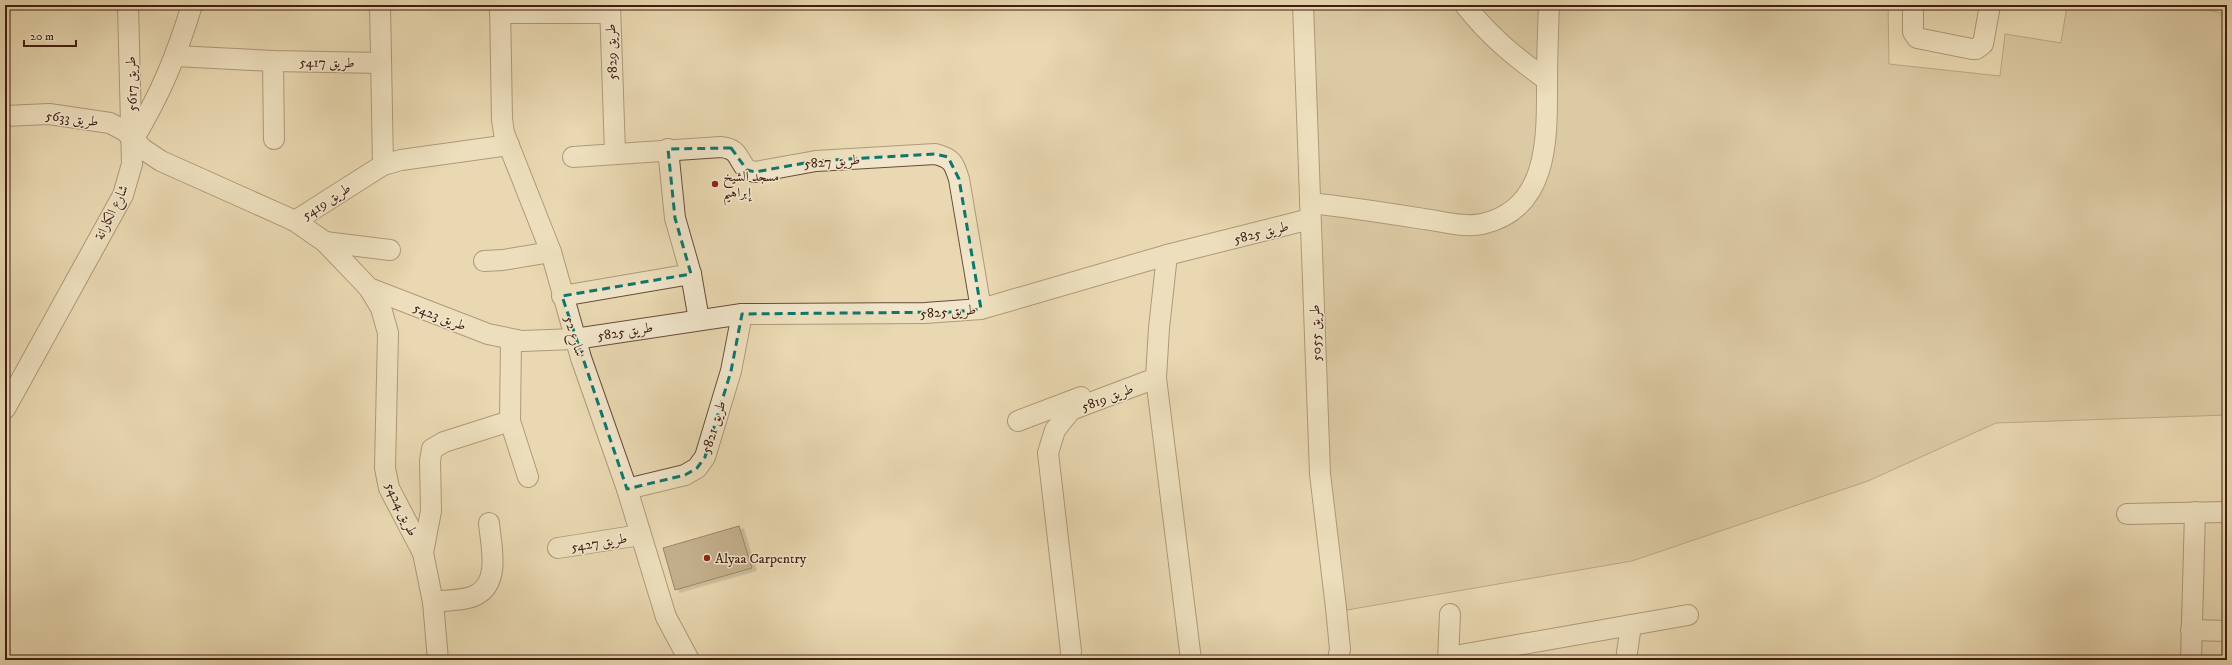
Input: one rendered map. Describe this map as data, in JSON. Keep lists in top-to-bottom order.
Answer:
{
  "streets": {
    "street": [
      "طريق 5829",
      "طريق 5417",
      "طريق 5617",
      "طريق 5633",
      "طريق 5827",
      "طريق 5419",
      "شارع الكارانة",
      "طريق 5825",
      "طريق 5423",
      "طريق 5055",
      "شارع 52",
      "طريق 5819",
      "طريق 5821",
      "طريق 5424",
      "طريق 5427"
    ]
  },
  "crossings": [
    ["طريق 5829", "طريق 5827"],
    ["طريق 5829", "شارع 52"],
    ["طريق 5417", "شارع الكارانة"],
    ["طريق 5617", "طريق 5633"],
    ["طريق 5617", "طريق 5419"],
    ["طريق 5617", "شارع الكارانة"],
    ["طريق 5633", "طريق 5419"],
    ["طريق 5633", "شارع الكارانة"],
    ["طريق 5827", "طريق 5825"],
    ["طريق 5419", "شارع الكارانة"],
    ["طريق 5419", "طريق 5423"],
    ["طريق 5419", "شارع 52"],
    ["طريق 5825", "طريق 5423"],
    ["طريق 5825", "طريق 5055"],
    ["طريق 5825", "شارع 52"],
    ["طريق 5825", "طريق 5821"],
    ["طريق 5423", "شارع 52"],
    ["طريق 5423", "طريق 5424"],
    ["شارع 52", "طريق 5821"],
    ["شارع 52", "طريق 5427"]
  ],
  "places": ["مسجد الشيخ إبراهيم", "Alyaa Carpentry"],
  "scale_bar": "20 m"
}
